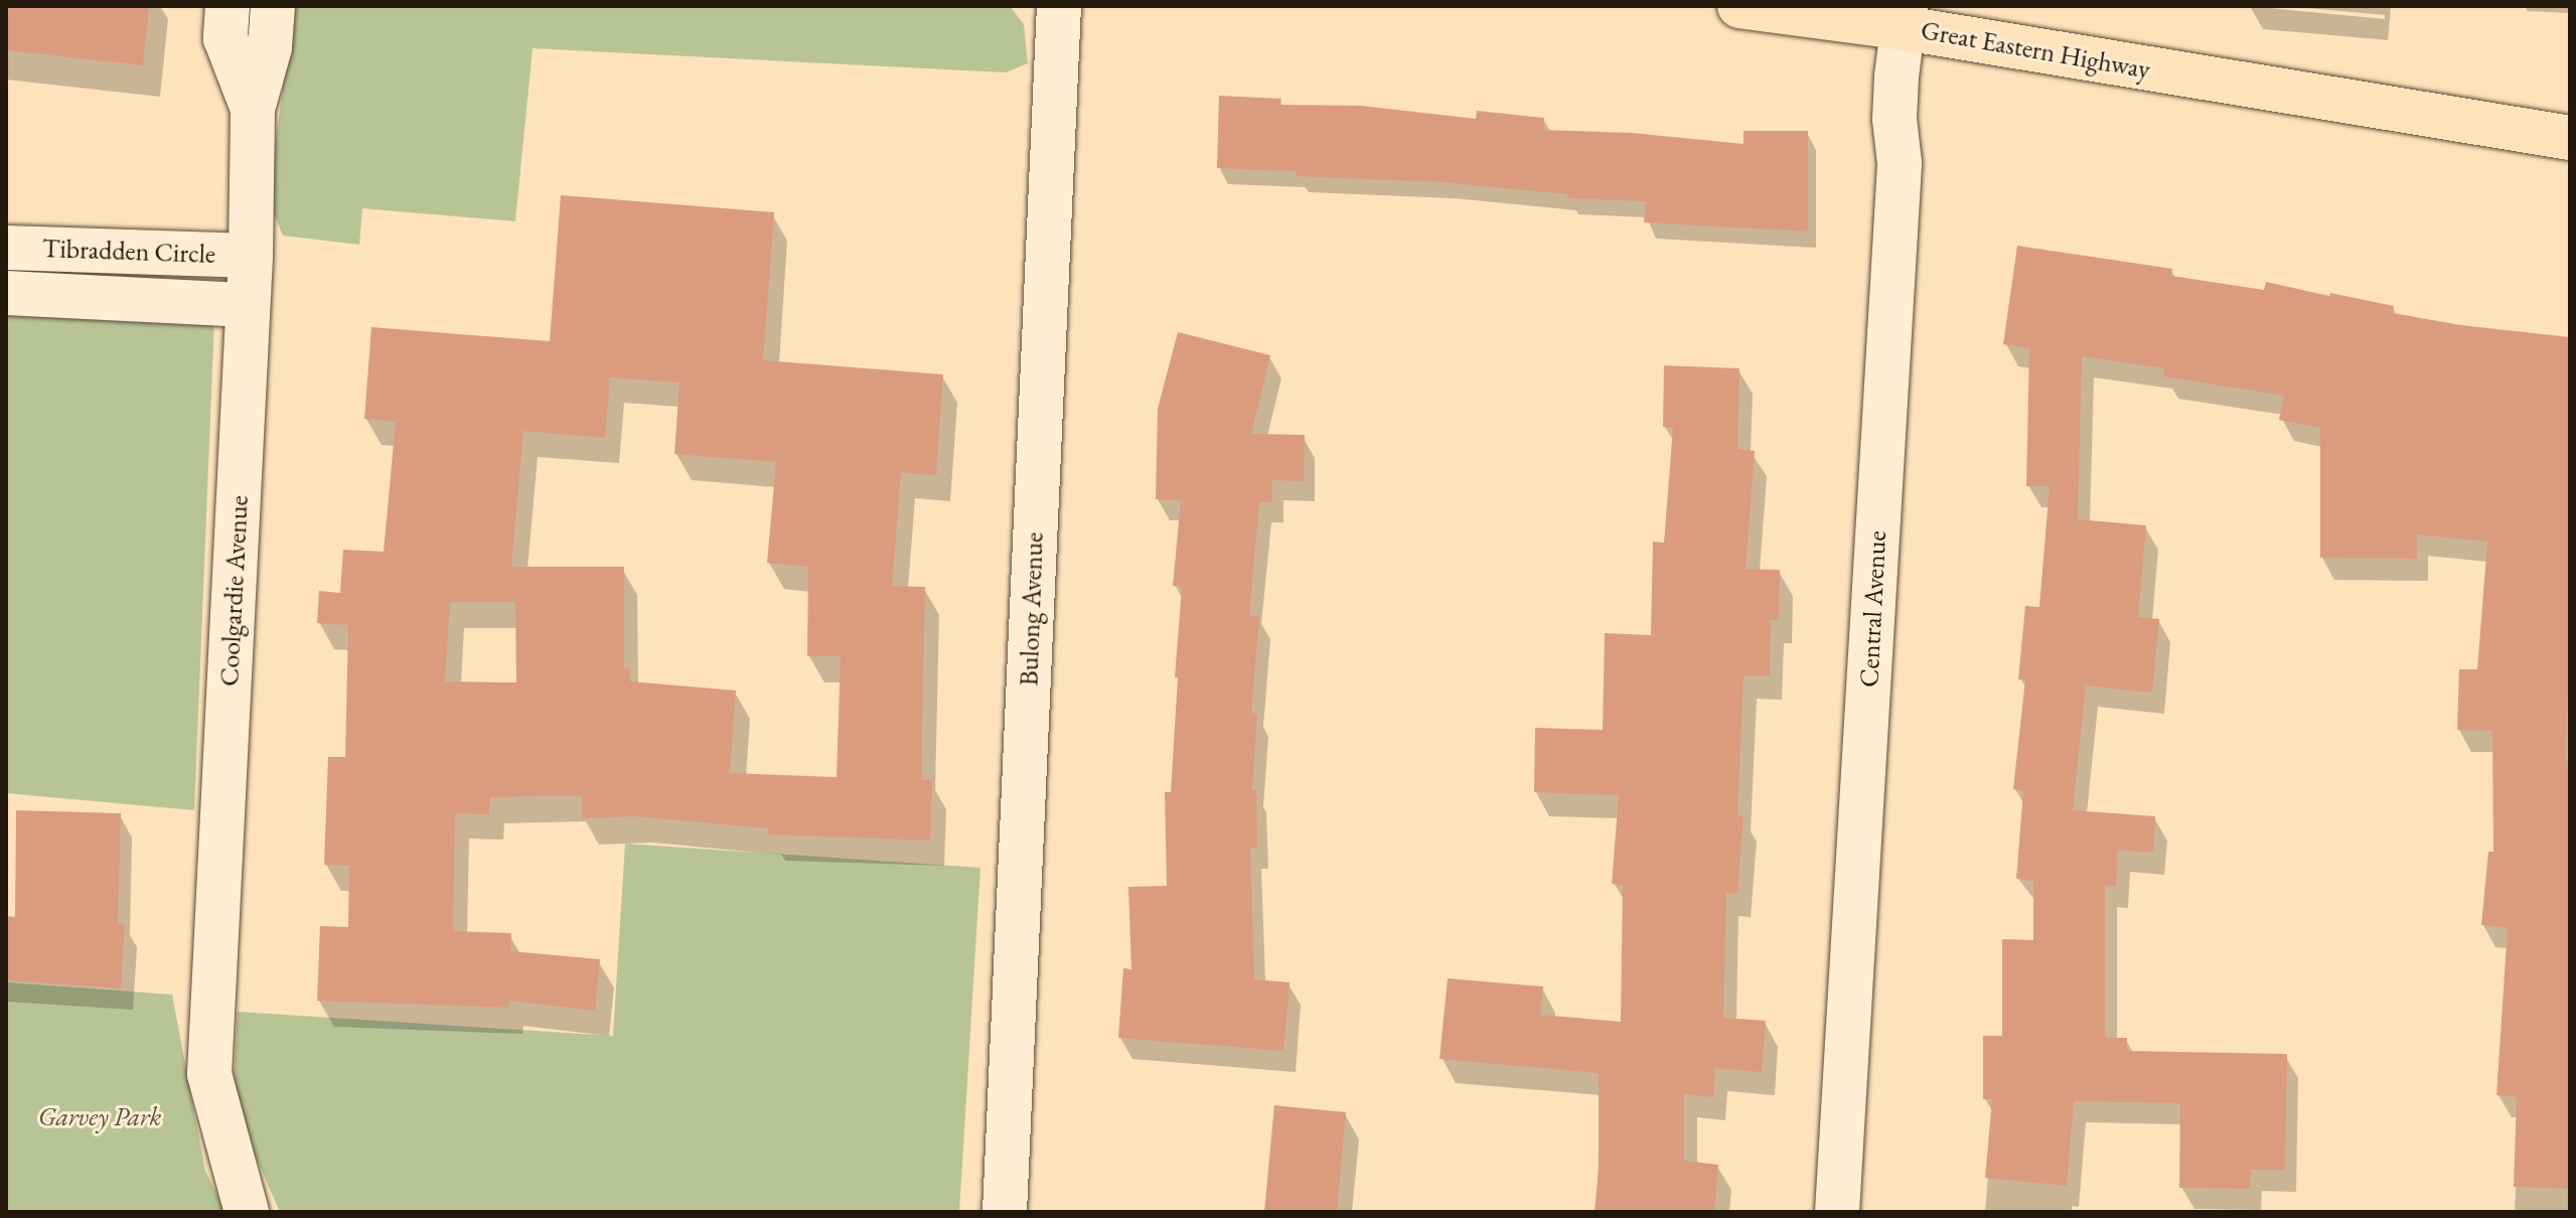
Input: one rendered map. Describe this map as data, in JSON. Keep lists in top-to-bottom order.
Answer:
{
  "streets": {
    "highway": ["Great Eastern Highway"],
    "street": [
      "Tibradden Circle",
      "Coolgardie Avenue",
      "Bulong Avenue",
      "Central Avenue"
    ]
  },
  "crossings": [
    ["Great Eastern Highway", "Central Avenue"],
    ["Tibradden Circle", "Coolgardie Avenue"]
  ],
  "parks": ["Garvey Park"]
}
